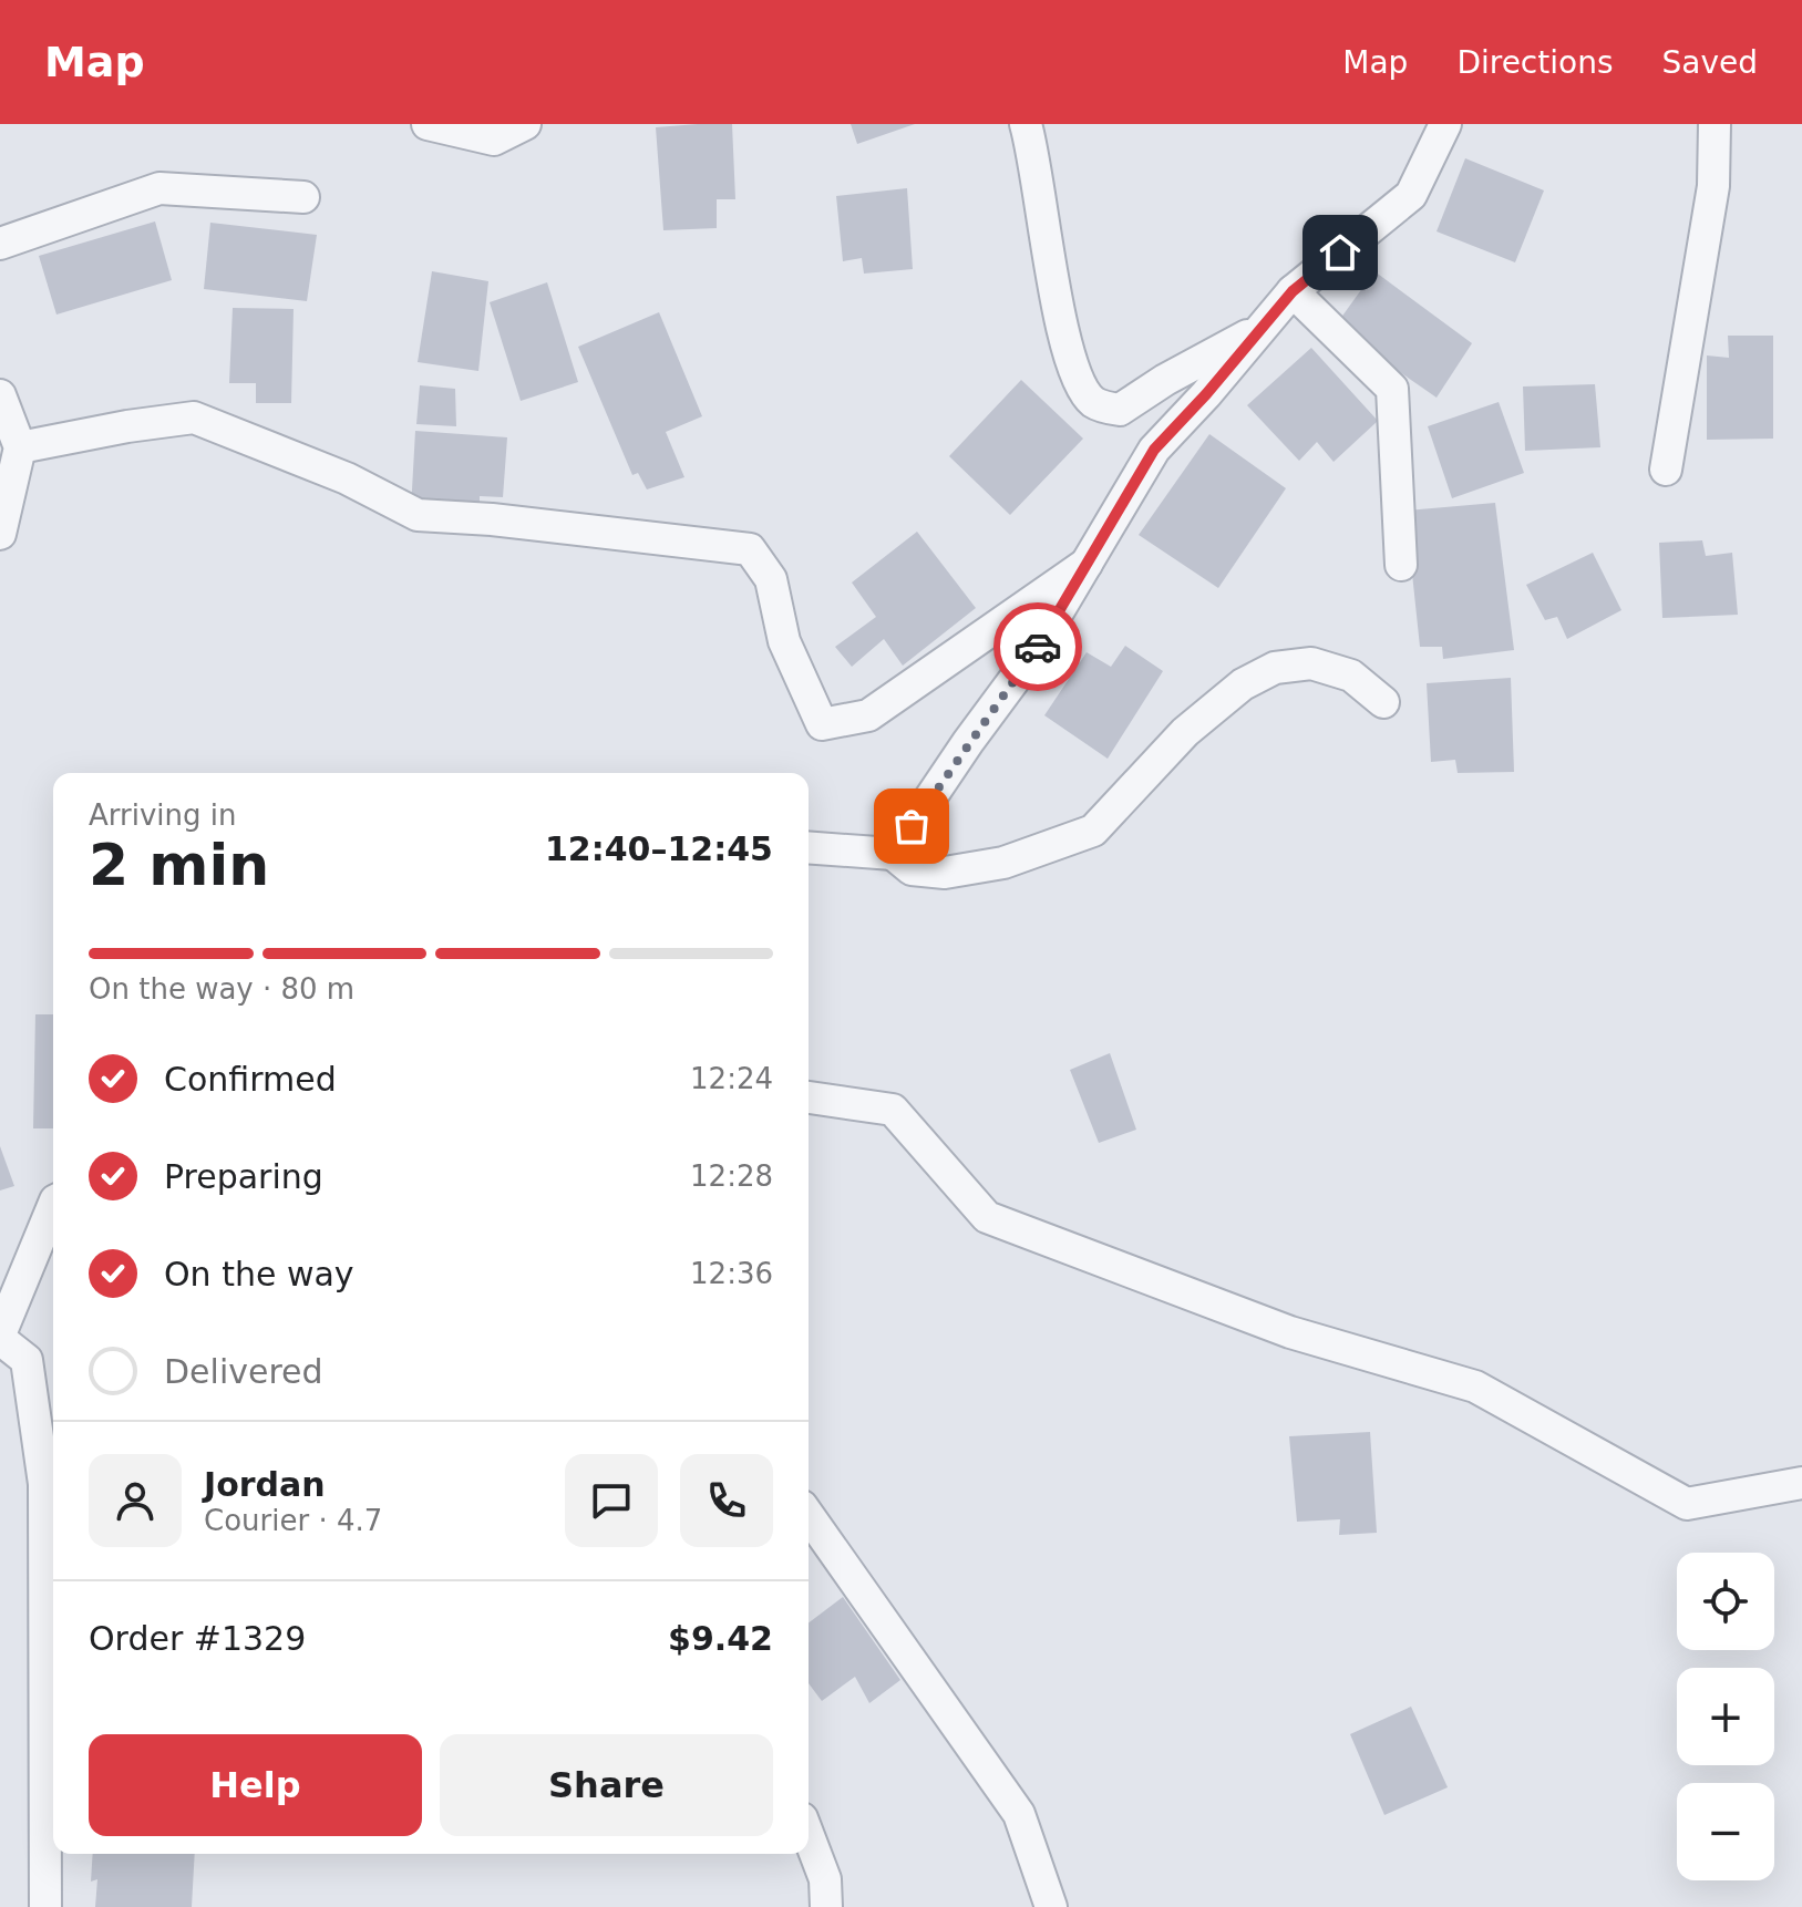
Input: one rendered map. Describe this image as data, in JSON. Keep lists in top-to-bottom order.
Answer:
{
  "page": {
    "header": "Map",
    "nav": ["Map", "Directions", "Saved"],
    "heading": ["2 min", "Arriving in", "12:40–12:45"],
    "panel": [
      "Jordan",
      "Courier · 4.7",
      "Order #1329",
      "$9.42"
    ],
    "bar": "On the way · 80 m",
    "list": [
      ["Confirmed", "12:24"],
      ["Preparing", "12:28"],
      ["On the way", "12:36"],
      "Delivered"
    ],
    "map_buttons": ["+", "−"],
    "buttons": ["Help", "Share"]
  }
}
